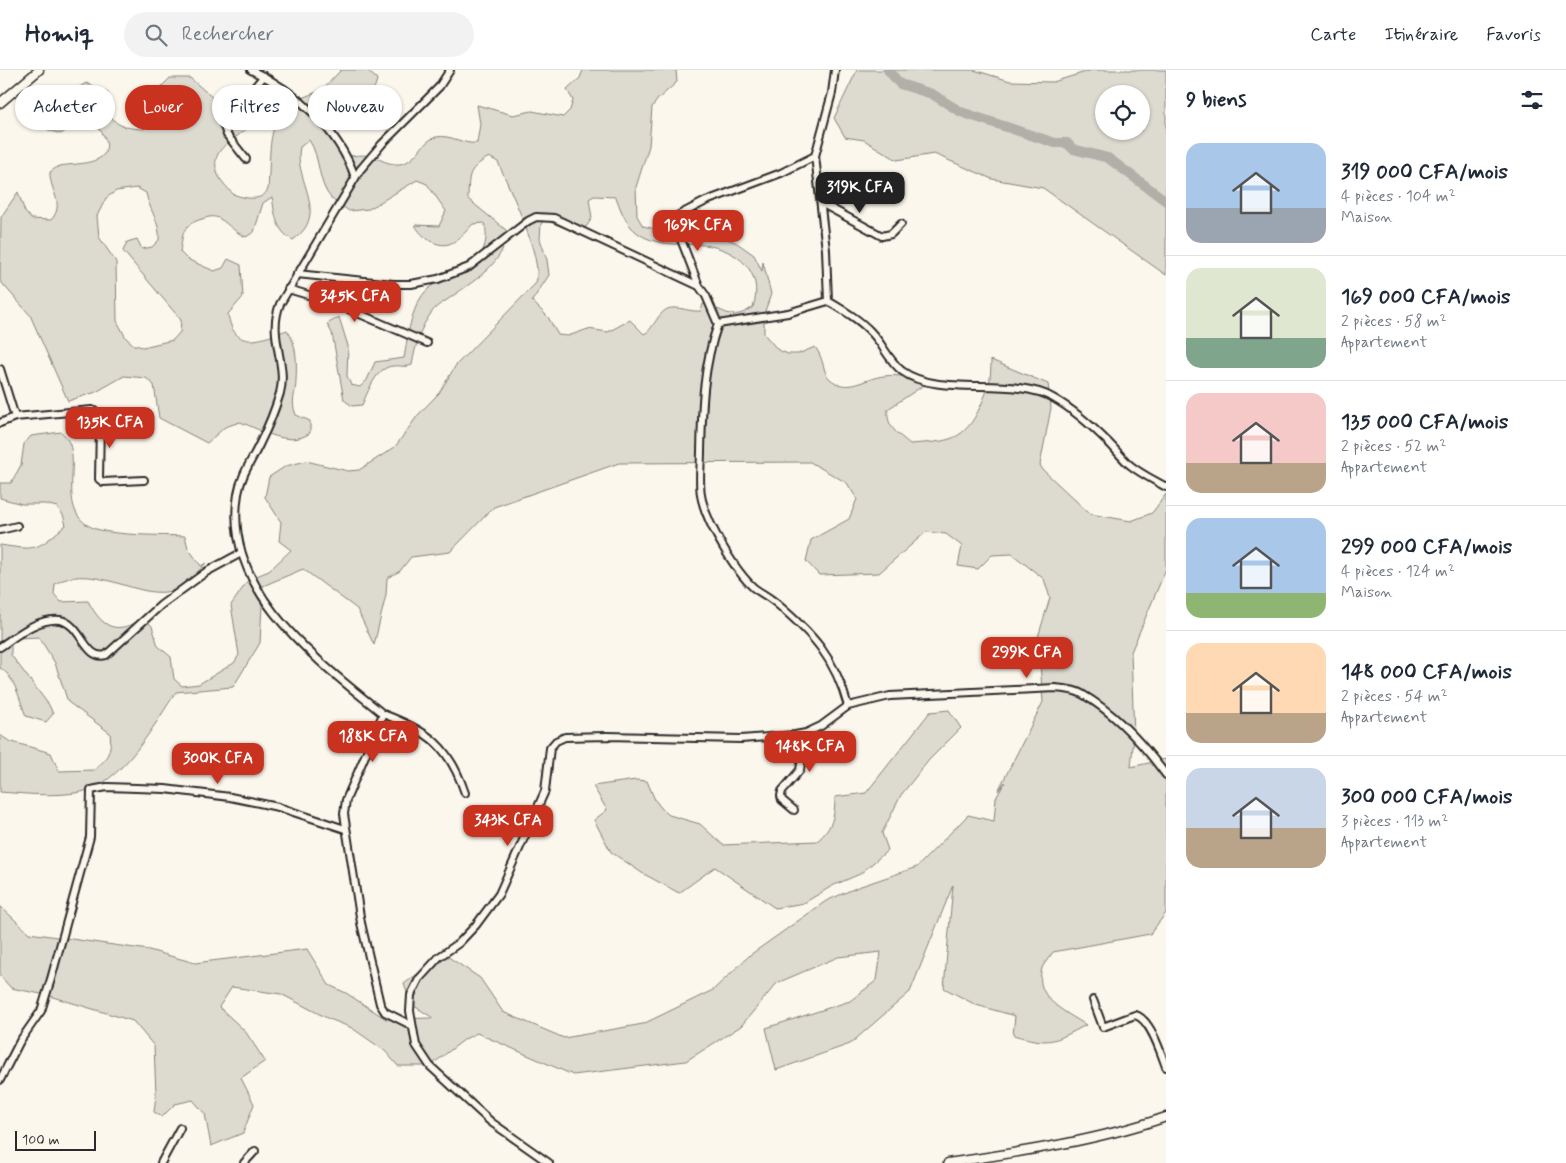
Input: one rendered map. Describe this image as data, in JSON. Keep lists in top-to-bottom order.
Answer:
{
  "scale_bar": "100 m",
  "page": {
    "header": "Homiq",
    "search": "Rechercher",
    "nav": ["Carte", "Itinéraire", "Favoris"],
    "heading": "9 biens",
    "chip": [
      "Acheter",
      "Louer",
      "Filtres",
      "Nouveau"
    ],
    "list": [
      {
        "name": "319 000 CFA/mois",
        "note": "4 pièces · 104 m² · Maison"
      },
      {
        "name": "169 000 CFA/mois",
        "note": "2 pièces · 58 m² · Appartement"
      },
      {
        "name": "135 000 CFA/mois",
        "note": "2 pièces · 52 m² · Appartement"
      },
      {
        "name": "299 000 CFA/mois",
        "note": "4 pièces · 124 m² · Maison"
      },
      {
        "name": "148 000 CFA/mois",
        "note": "2 pièces · 54 m² · Appartement"
      },
      {
        "name": "300 000 CFA/mois",
        "note": "3 pièces · 113 m² · Appartement"
      }
    ],
    "price": [
      "319K CFA",
      "169K CFA",
      "345K CFA",
      "135K CFA",
      "299K CFA",
      "188K CFA",
      "148K CFA",
      "300K CFA",
      "343K CFA"
    ],
    "scale": "100 m"
  }
}
